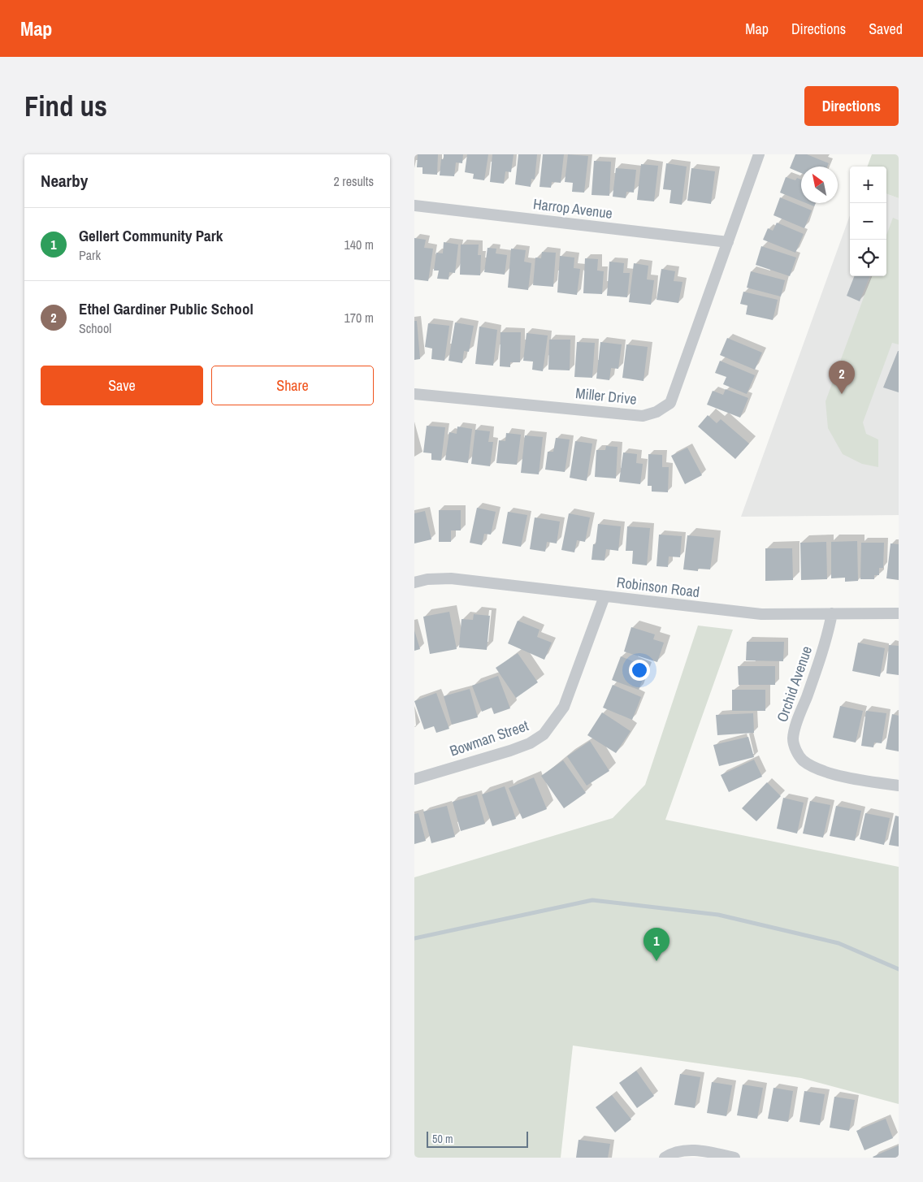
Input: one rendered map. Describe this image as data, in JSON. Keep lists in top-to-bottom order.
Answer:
{
  "streets": {
    "street": [
      "Harrop Avenue",
      "Miller Drive",
      "Robinson Road",
      "Orchid Avenue",
      "Bowman Street"
    ]
  },
  "crossings": [
    ["Harrop Avenue", "Miller Drive"],
    ["Robinson Road", "Orchid Avenue"],
    ["Robinson Road", "Bowman Street"]
  ],
  "scale_bar": "50 m",
  "north": "top left",
  "page": {
    "header": "Map",
    "nav": ["Map", "Directions", "Saved"],
    "buttons": [
      "Directions",
      ["Save", "Share"]
    ],
    "title": "Find us",
    "heading": ["Nearby", "2 results"],
    "map_buttons": ["+", "−"],
    "list": [
      {
        "mark": "1",
        "name": "Gellert Community Park",
        "note": "Park",
        "value": "140 m"
      },
      {
        "mark": "2",
        "name": "Ethel Gardiner Public School",
        "note": "School",
        "value": "170 m"
      }
    ],
    "pins": ["2", "1"],
    "scale": "50 m"
  }
}
